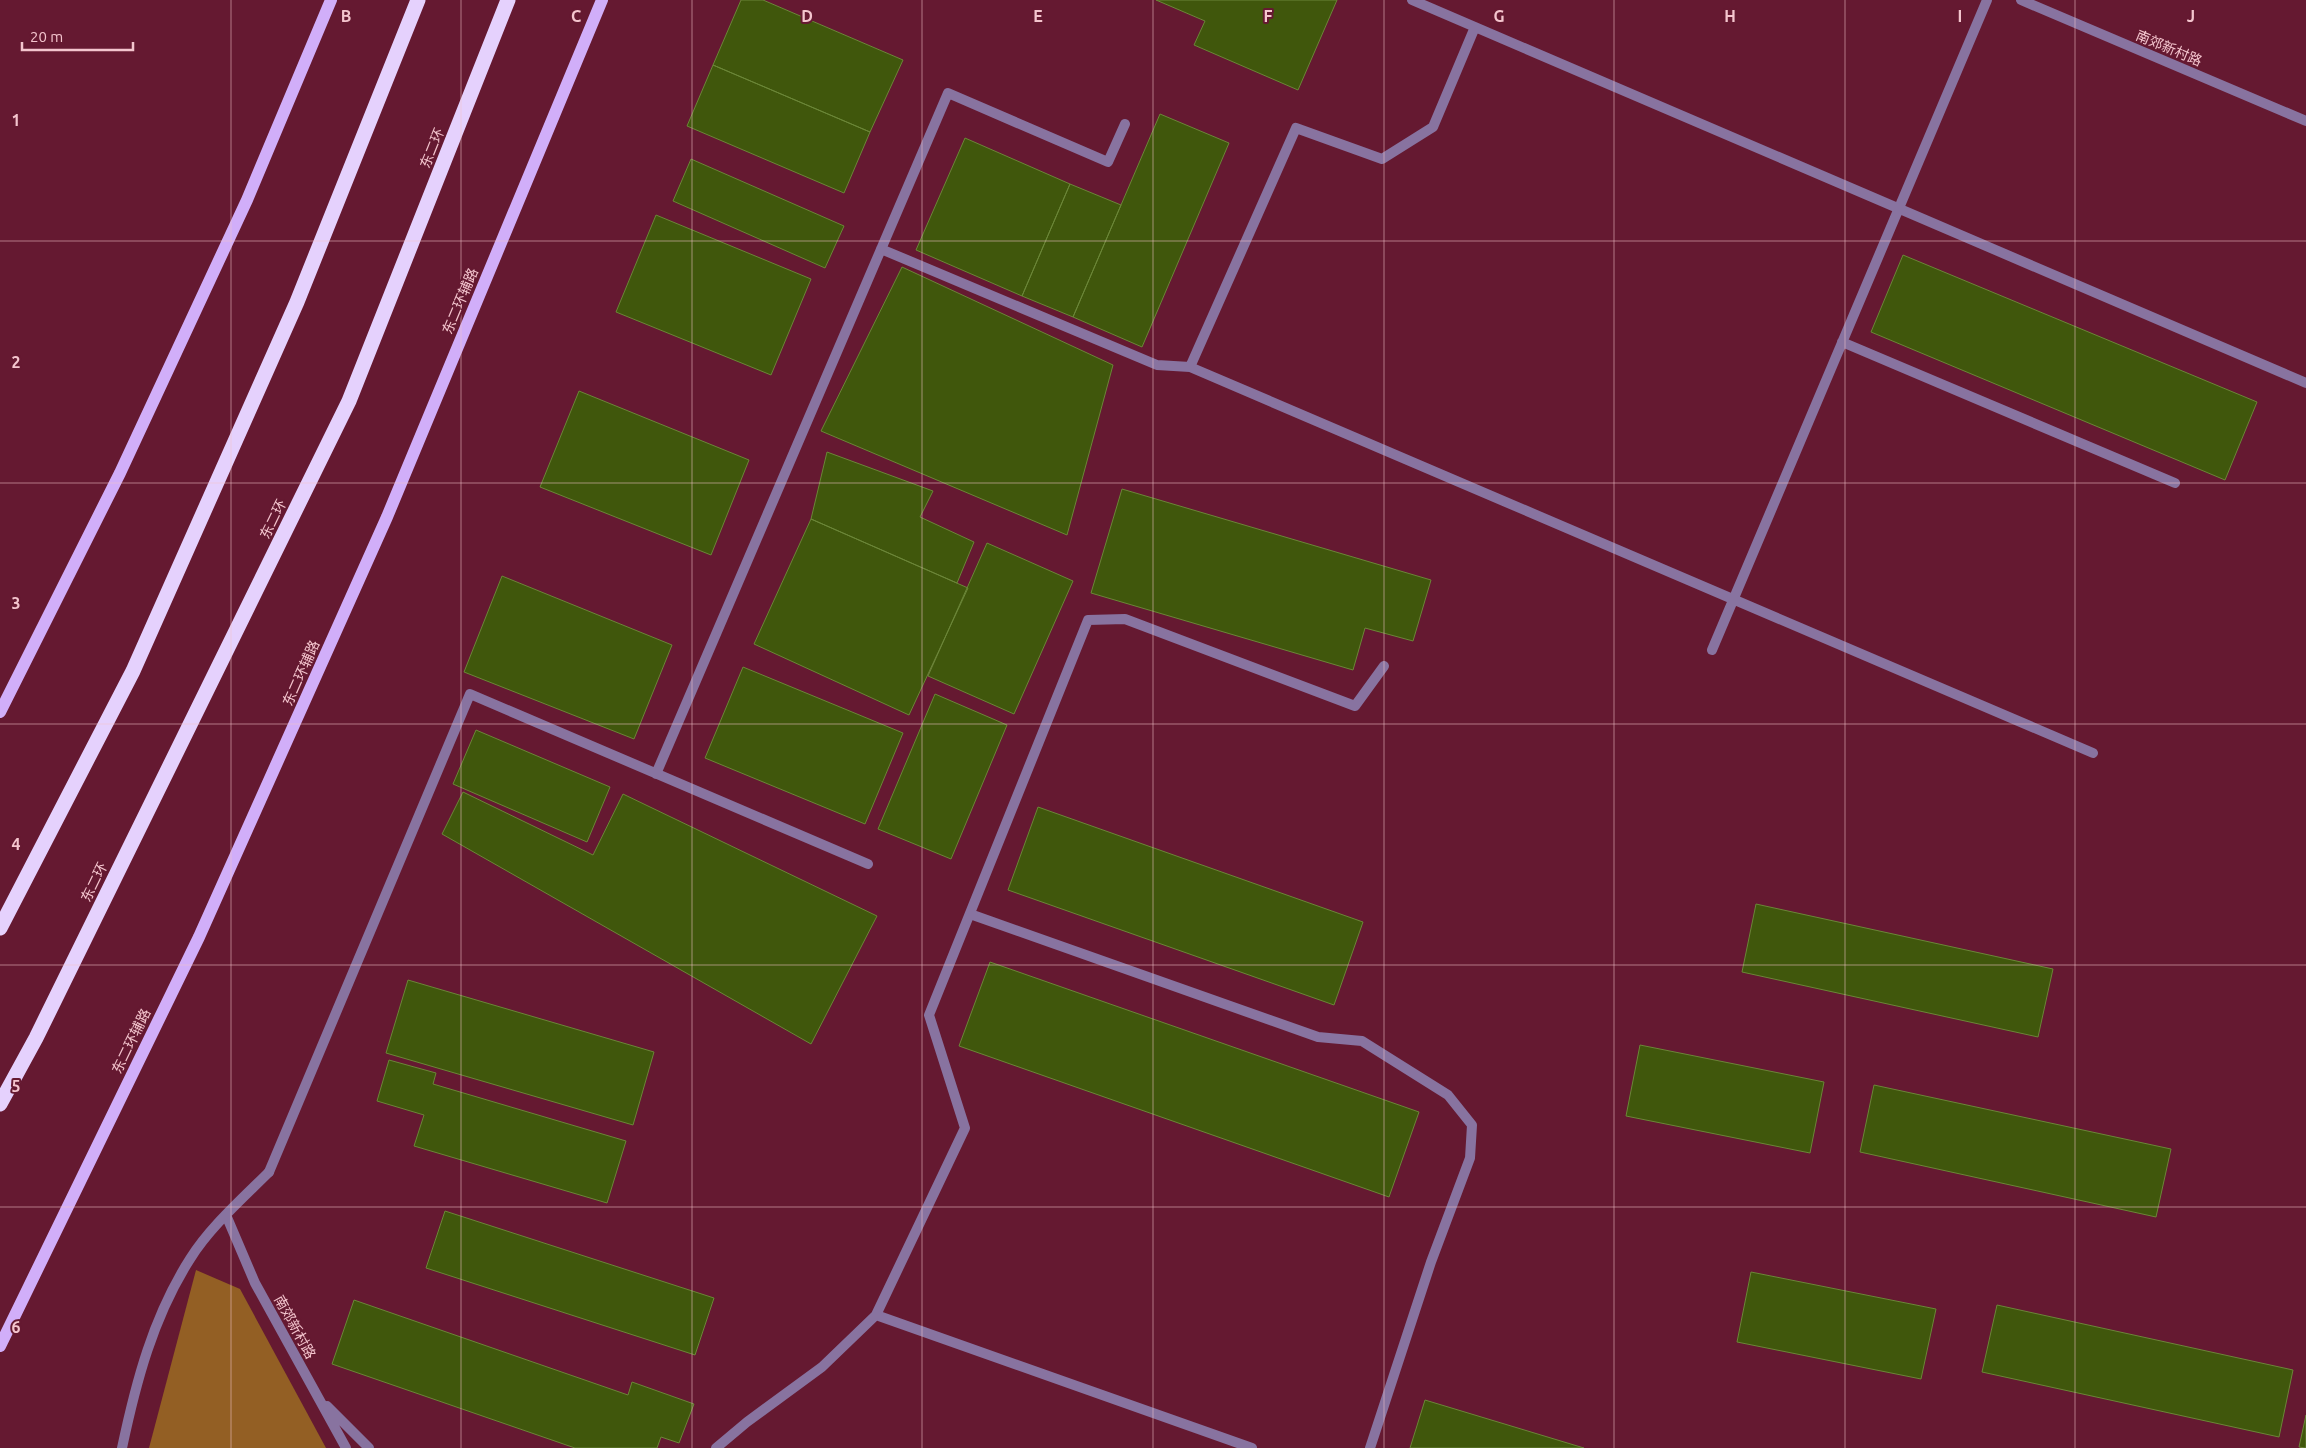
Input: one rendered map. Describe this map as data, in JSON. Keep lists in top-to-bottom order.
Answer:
{
  "streets": {
    "highway": ["东二环"],
    "main road": ["东二环辅路"],
    "street": ["南郊新村路"]
  },
  "scale_bar": "20 m",
  "grid": {
    "columns": [
      "B",
      "C",
      "D",
      "E",
      "F",
      "G",
      "H",
      "I",
      "J"
    ],
    "rows": [
      "1",
      "2",
      "3",
      "4",
      "5",
      "6"
    ]
  }
}
